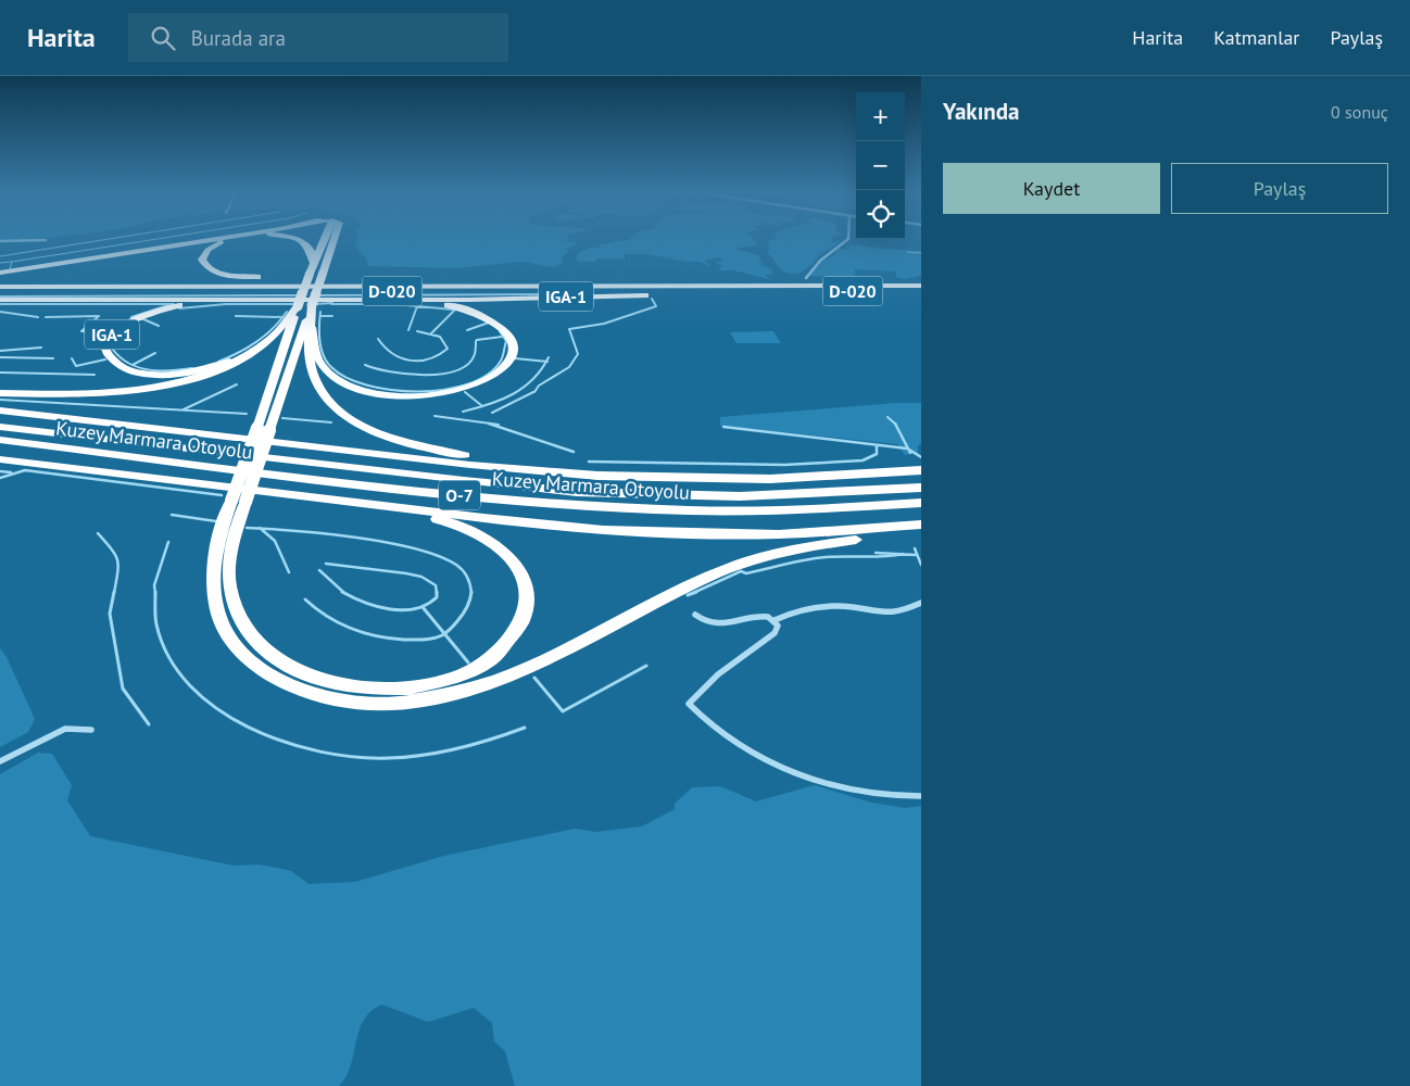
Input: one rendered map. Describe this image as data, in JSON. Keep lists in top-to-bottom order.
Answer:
{
  "streets": {
    "highway": [
      "D-020",
      "IGA-1",
      "Kuzey Marmara Otoyolu",
      "O-7"
    ]
  },
  "crossings": [
    ["D-020", "IGA-1"]
  ],
  "page": {
    "header": "Harita",
    "search": "Burada ara",
    "nav": ["Harita", "Katmanlar", "Paylaş"],
    "heading": ["Yakında", "0 sonuç"],
    "map_buttons": ["+", "−"],
    "buttons": ["Kaydet", "Paylaş"]
  }
}
